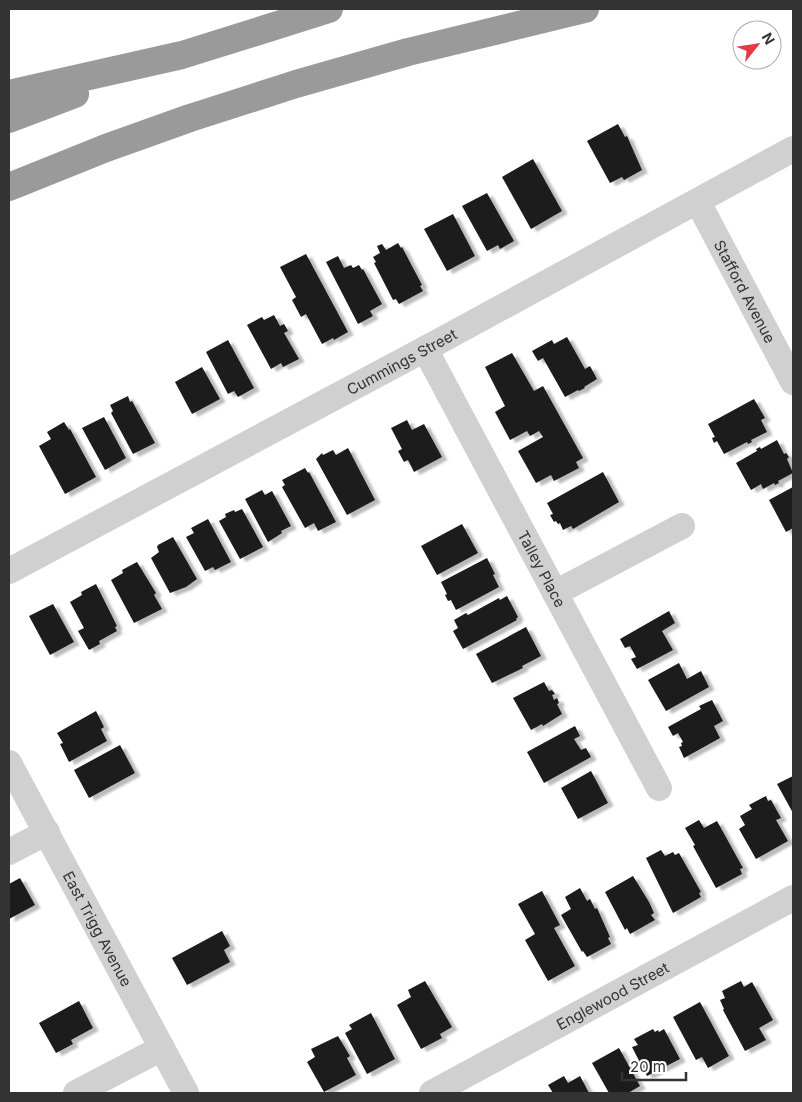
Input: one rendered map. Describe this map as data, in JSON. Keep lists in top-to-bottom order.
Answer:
{
  "streets": {
    "street": [
      "Stafford Avenue",
      "Cummings Street",
      "Talley Place",
      "East Trigg Avenue",
      "Englewood Street"
    ]
  },
  "crossings": [
    ["Stafford Avenue", "Cummings Street"],
    ["Cummings Street", "Talley Place"]
  ],
  "scale_bar": "20 m",
  "north": "top right"
}
